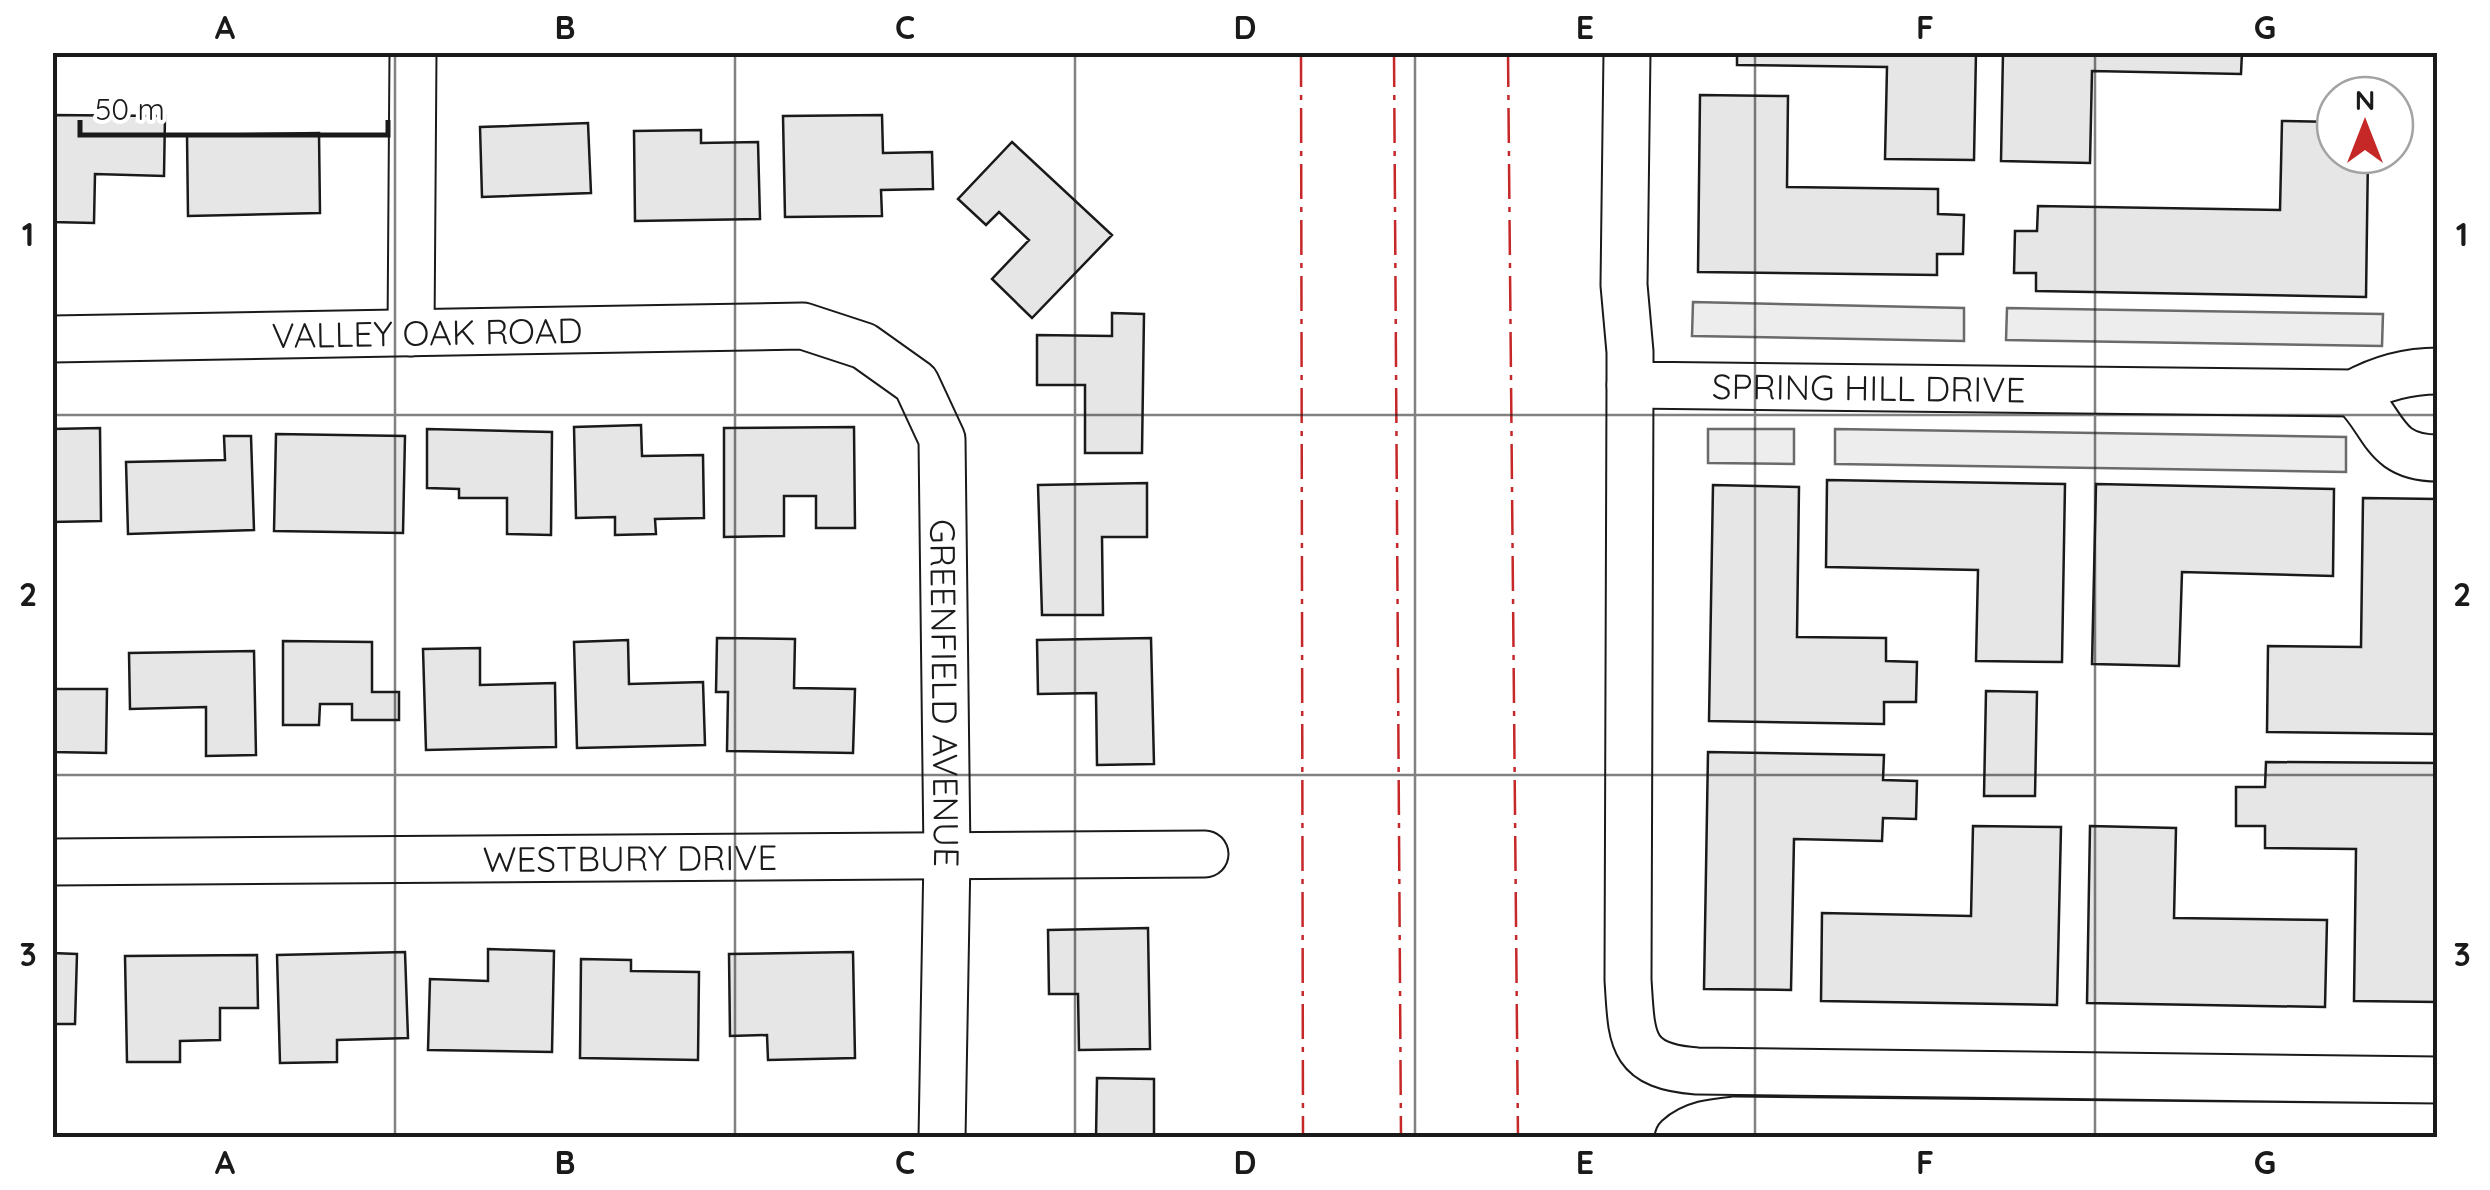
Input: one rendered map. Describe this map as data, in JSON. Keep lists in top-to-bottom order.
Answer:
{
  "streets": {
    "street": [
      "VALLEY OAK ROAD",
      "SPRING HILL DRIVE",
      "GREENFIELD AVENUE",
      "WESTBURY DRIVE"
    ]
  },
  "crossings": [
    ["VALLEY OAK ROAD", "GREENFIELD AVENUE"],
    ["GREENFIELD AVENUE", "WESTBURY DRIVE"]
  ],
  "scale_bar": "50 m",
  "north": "top",
  "grid": {
    "columns": [
      "A",
      "B",
      "C",
      "D",
      "E",
      "F",
      "G"
    ],
    "rows": ["1", "2", "3"]
  }
}
